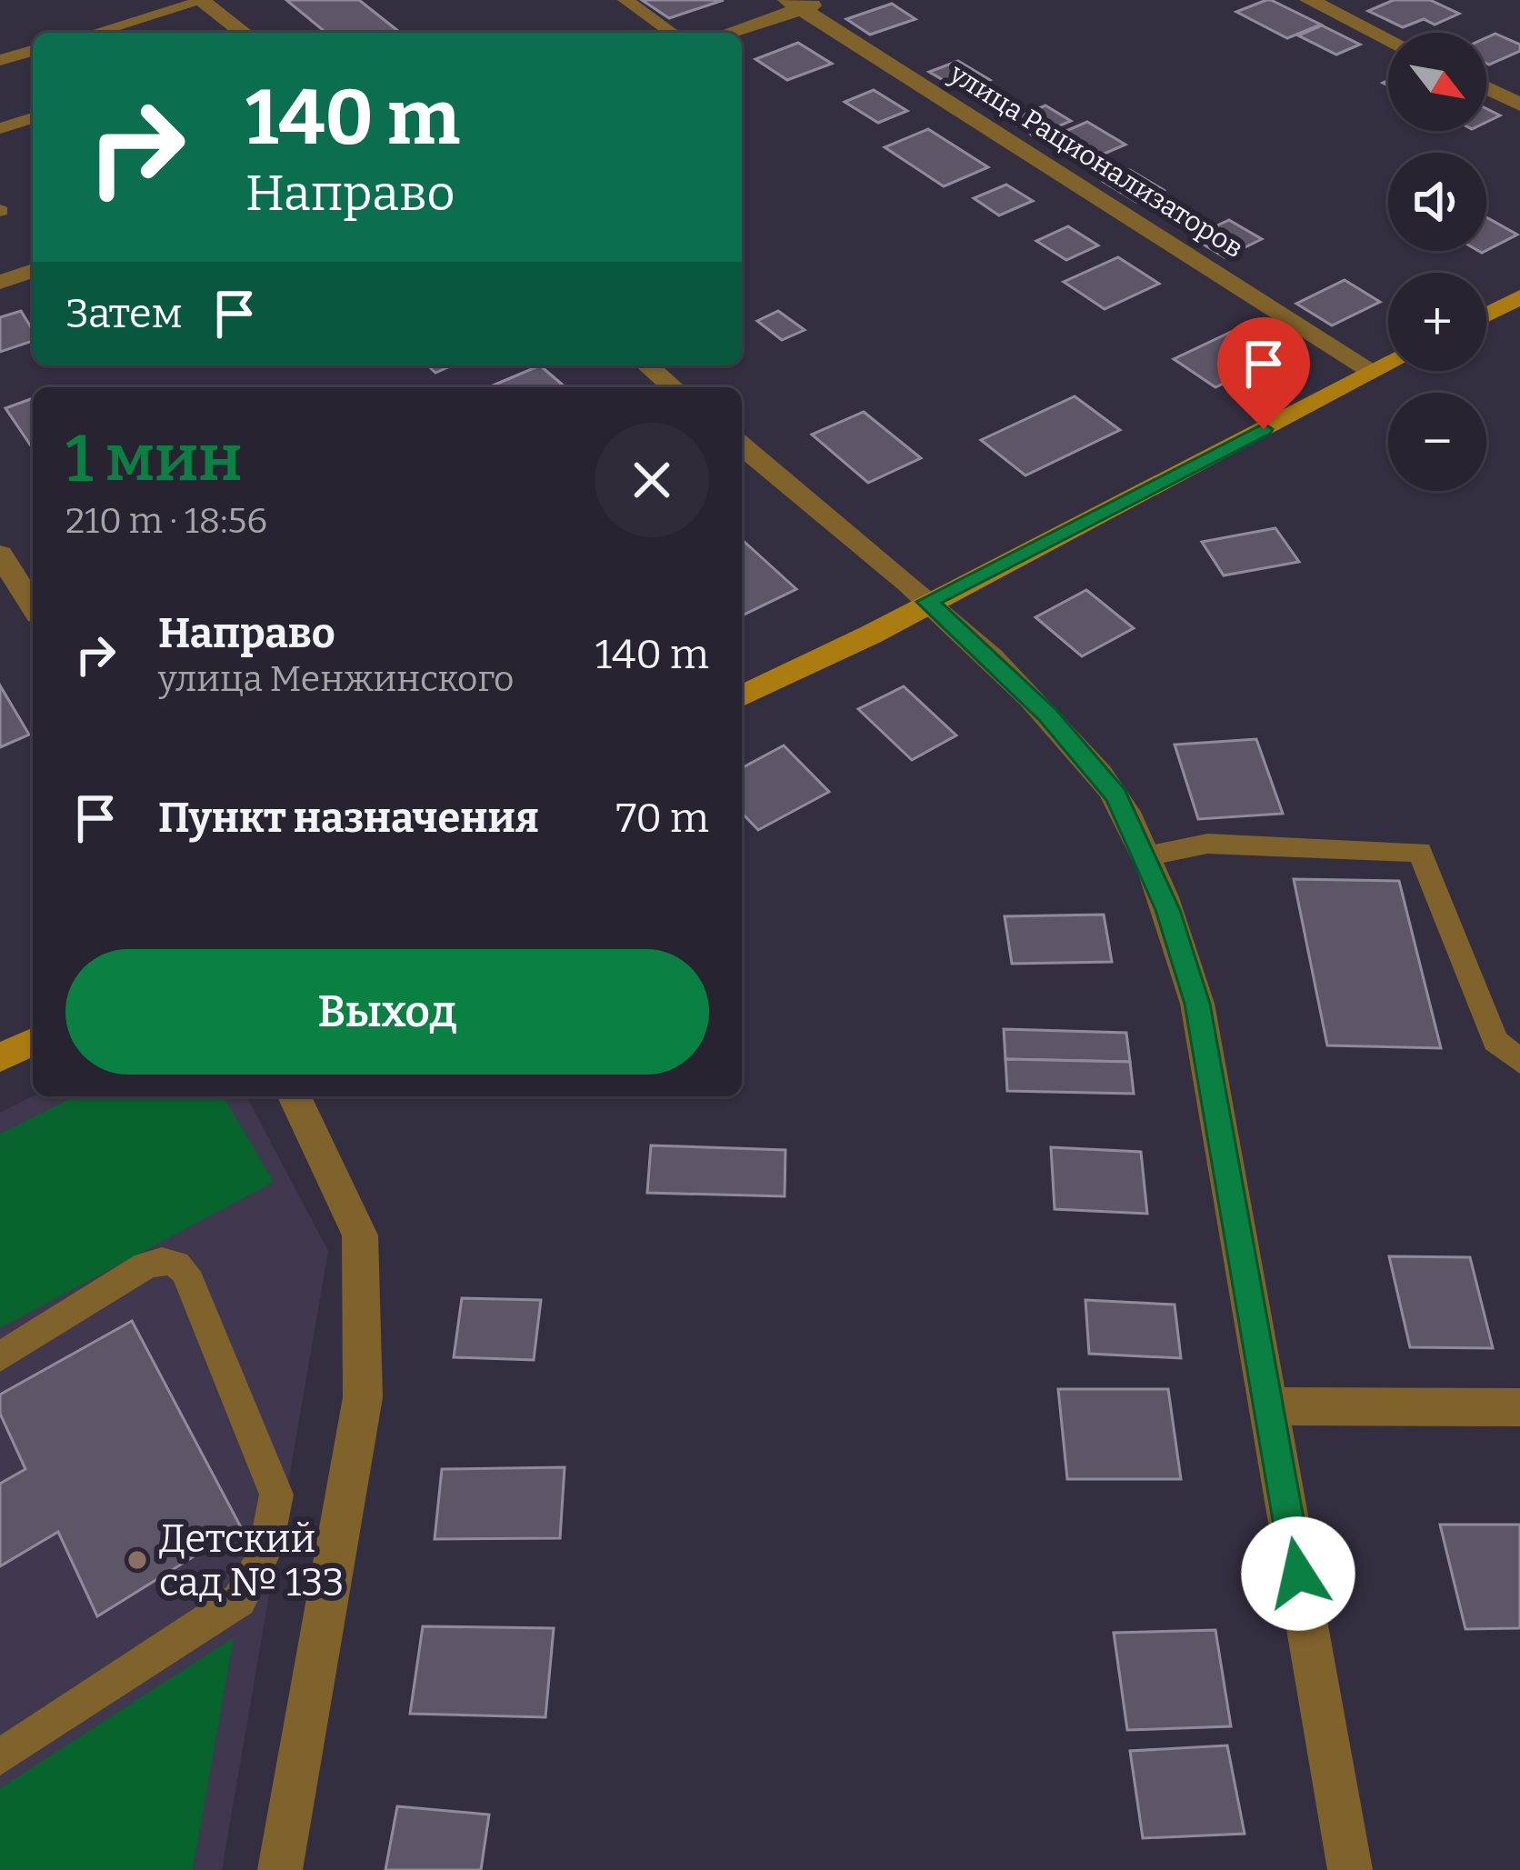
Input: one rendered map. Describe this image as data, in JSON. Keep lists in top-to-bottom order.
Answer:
{
  "streets": {
    "street": ["улица Рационализаторов"]
  },
  "places": ["Детский сад № 133"],
  "north": "bottom right",
  "page": {
    "map_buttons": ["+", "−"],
    "turn": ["140 m", "Направо"],
    "then": "Затем",
    "heading": ["1 мин", "210 m · 18:56"],
    "list": [
      {
        "name": "Направо",
        "note": "улица Менжинского",
        "value": "140 m"
      },
      {
        "name": "Пункт назначения",
        "value": "70 m"
      }
    ],
    "buttons": "Выход"
  }
}
